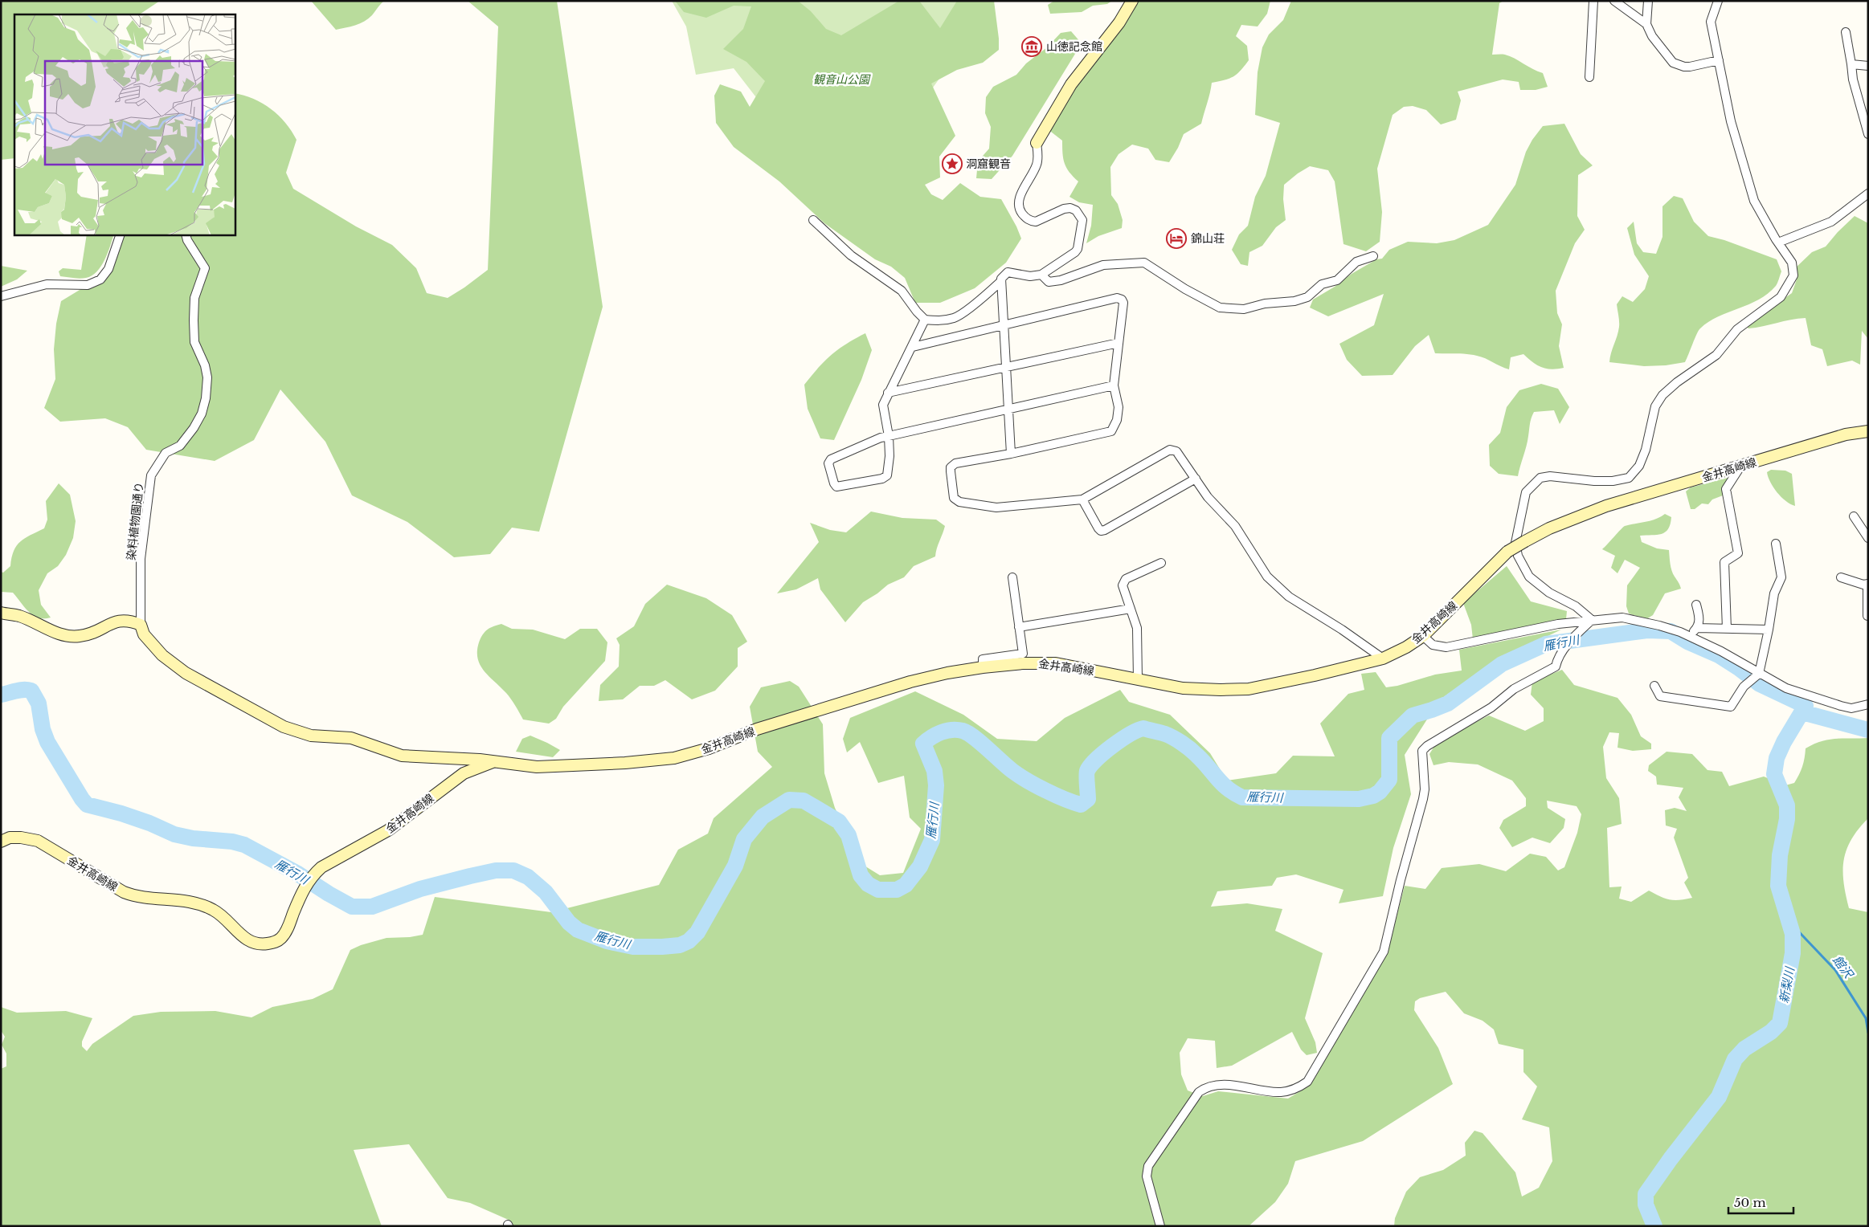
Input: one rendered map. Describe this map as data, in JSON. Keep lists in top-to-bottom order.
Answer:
{
  "streets": {
    "main road": ["金井高崎線"],
    "street": ["染料植物園通り"]
  },
  "water": ["雁行川", "館沢", "新梨川"],
  "parks": ["観音山公園"],
  "places": {
    "museum": ["山徳記念館"],
    "place": ["洞窟観音"],
    "hotel": ["錦山荘"]
  },
  "scale_bar": "50 m"
}
